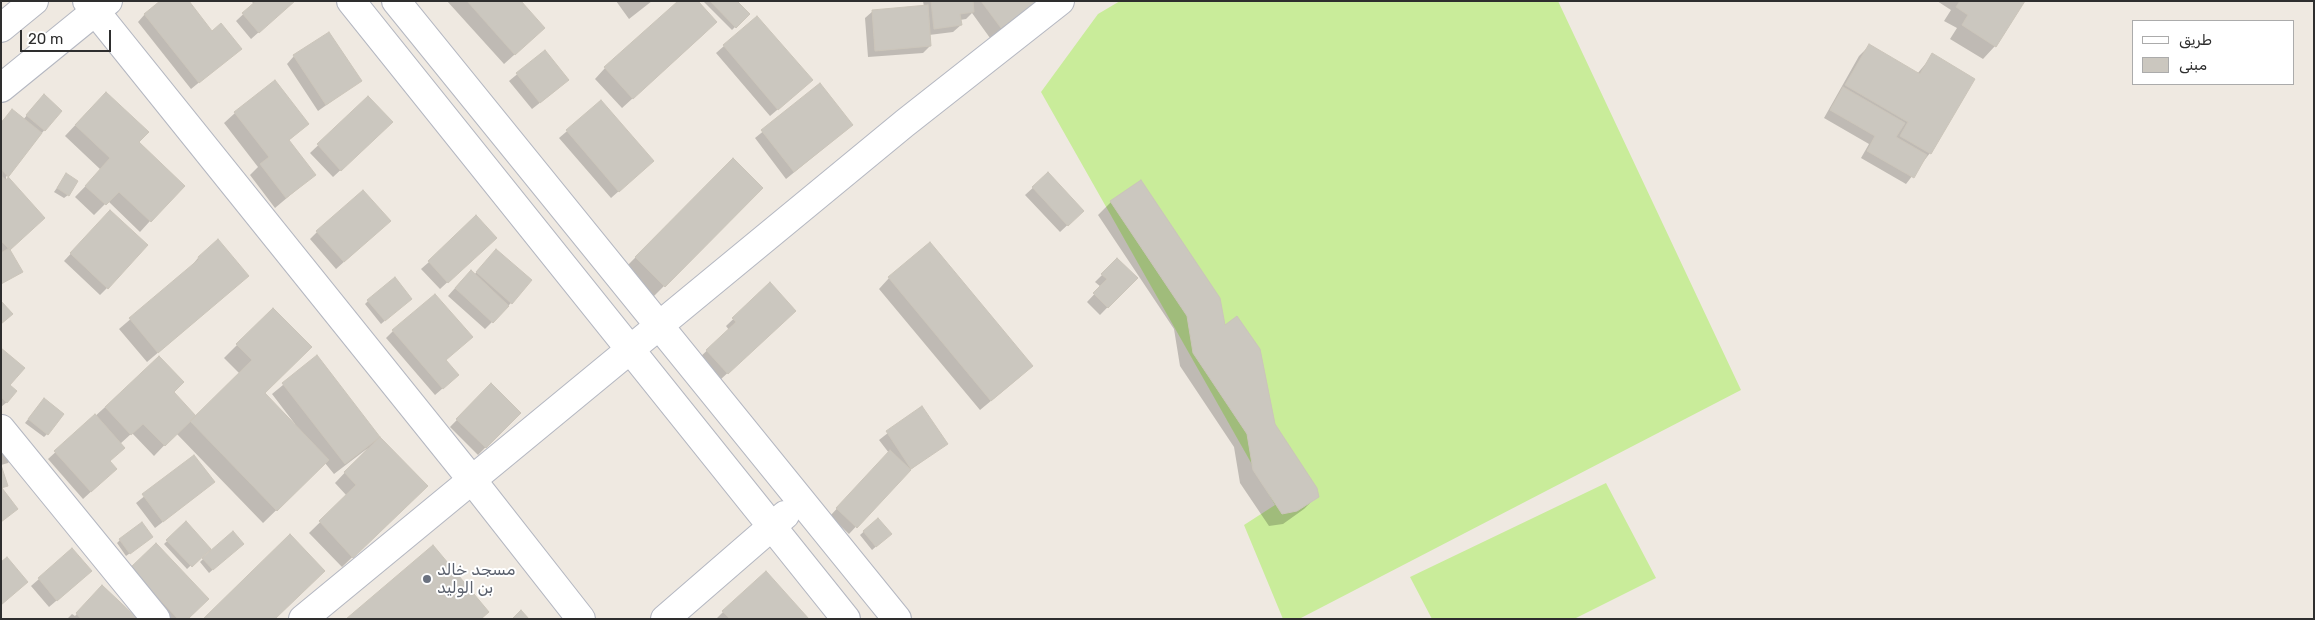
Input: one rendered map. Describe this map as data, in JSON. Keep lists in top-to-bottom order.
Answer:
{
  "places": ["مسجد خالد بن الوليد"],
  "legend": ["طريق", "مبنى"],
  "scale_bar": "20 m"
}
